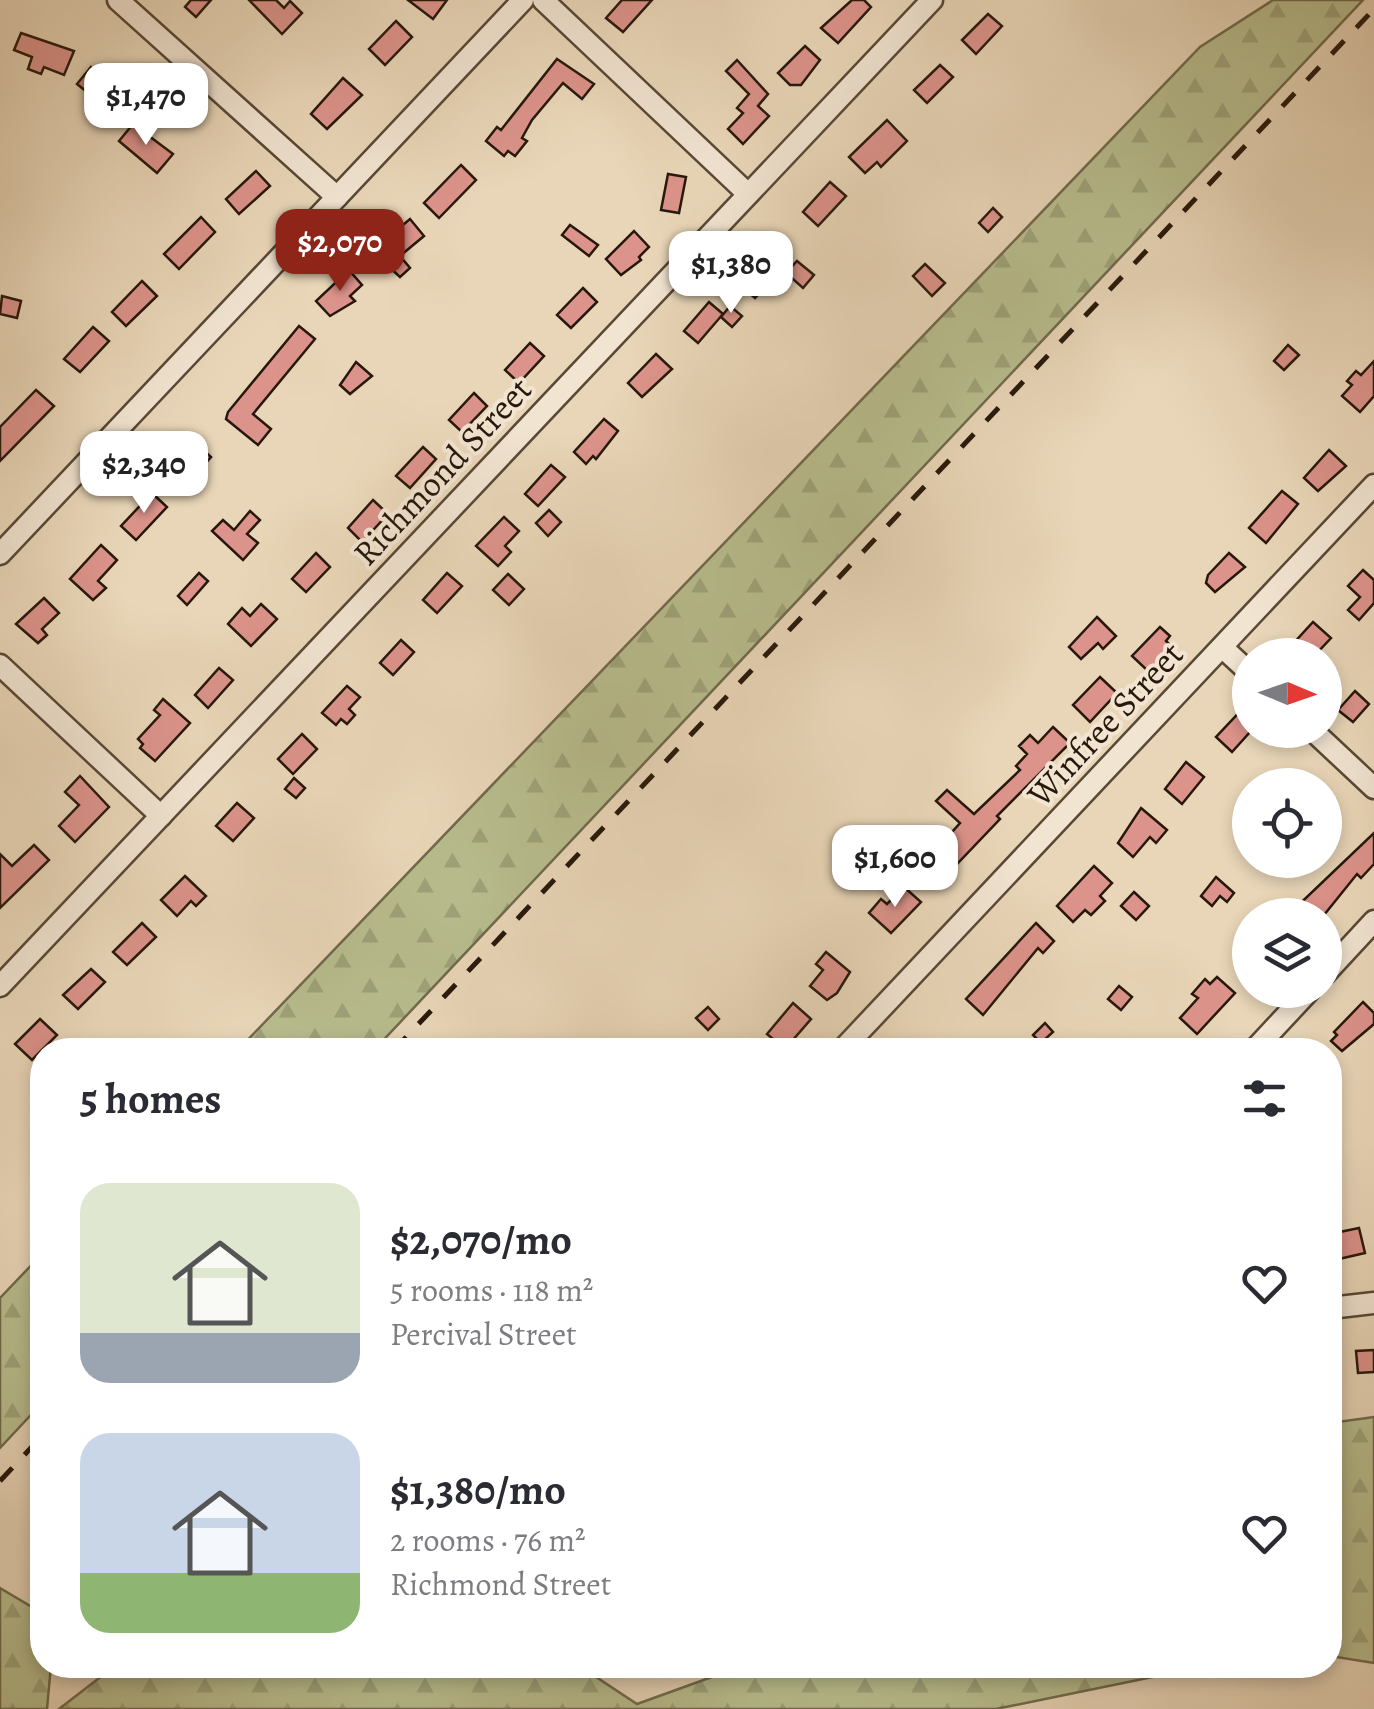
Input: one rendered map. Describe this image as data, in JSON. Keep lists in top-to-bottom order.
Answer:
{
  "streets": {
    "street": ["Richmond Street", "Winfree Street"]
  },
  "north": "right",
  "page": {
    "price": [
      "$1,470",
      "$2,070",
      "$1,380",
      "$2,340",
      "$1,600"
    ],
    "heading": "5 homes",
    "list": [
      {
        "name": "$2,070/mo",
        "note": "5 rooms · 118 m² · Percival Street"
      },
      {
        "name": "$1,380/mo",
        "note": "2 rooms · 76 m² · Richmond Street"
      }
    ]
  }
}
